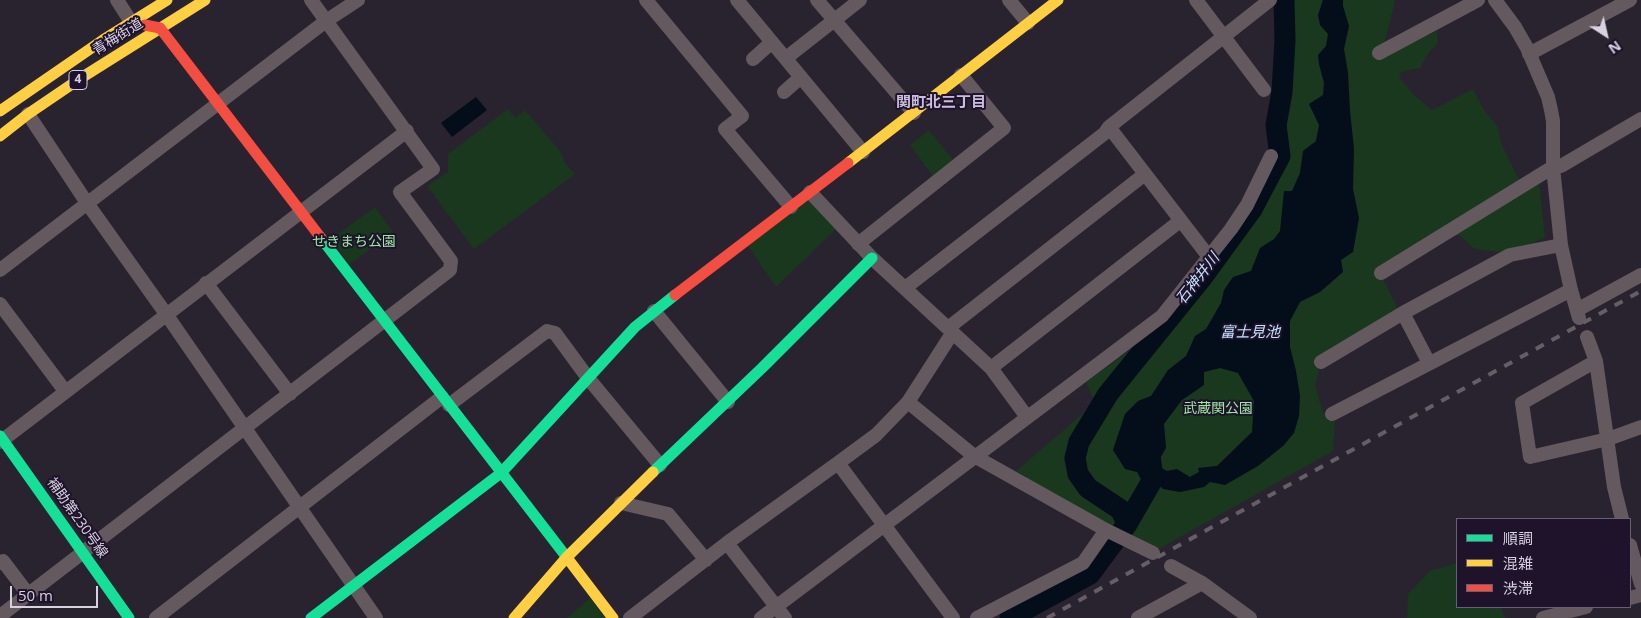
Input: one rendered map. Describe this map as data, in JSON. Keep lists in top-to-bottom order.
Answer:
{
  "streets": {
    "street": ["青梅街道", "4", "補助第230号線"]
  },
  "districts": ["関町北三丁目"],
  "water": ["石神井川", "富士見池"],
  "parks": ["せきまち公園", "武蔵関公園"],
  "legend": ["順調", "混雑", "渋滞"],
  "scale_bar": "50 m",
  "north": "bottom right"
}
